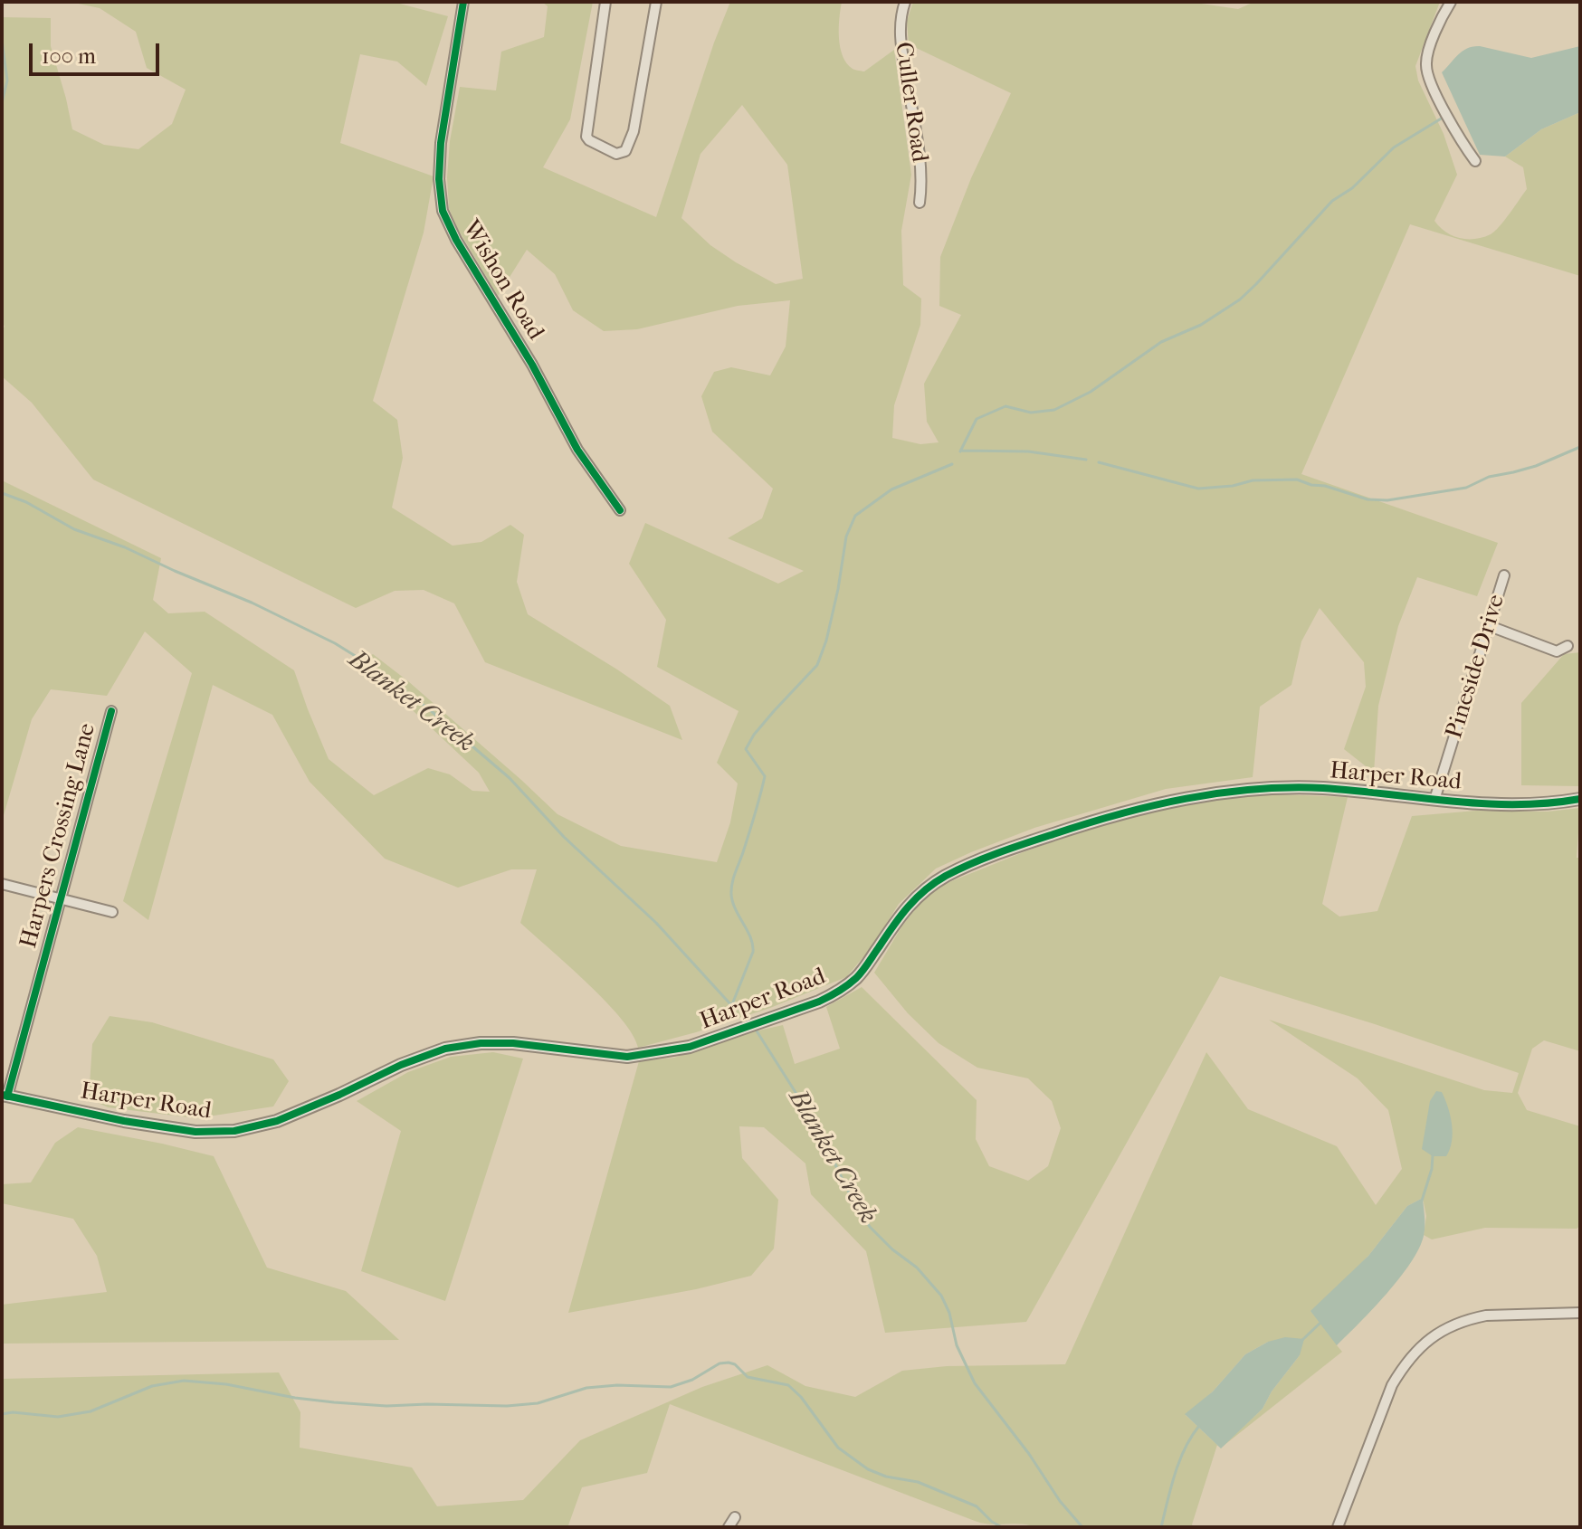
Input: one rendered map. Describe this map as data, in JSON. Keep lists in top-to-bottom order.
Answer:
{
  "streets": {
    "street": [
      "Culler Road",
      "Wishon Road",
      "Pineside Drive",
      "Harper Road",
      "Harpers Crossing Lane"
    ]
  },
  "crossings": [
    ["Pineside Drive", "Harper Road"],
    ["Harper Road", "Harpers Crossing Lane"]
  ],
  "water": ["Blanket Creek"],
  "scale_bar": "100 m"
}
